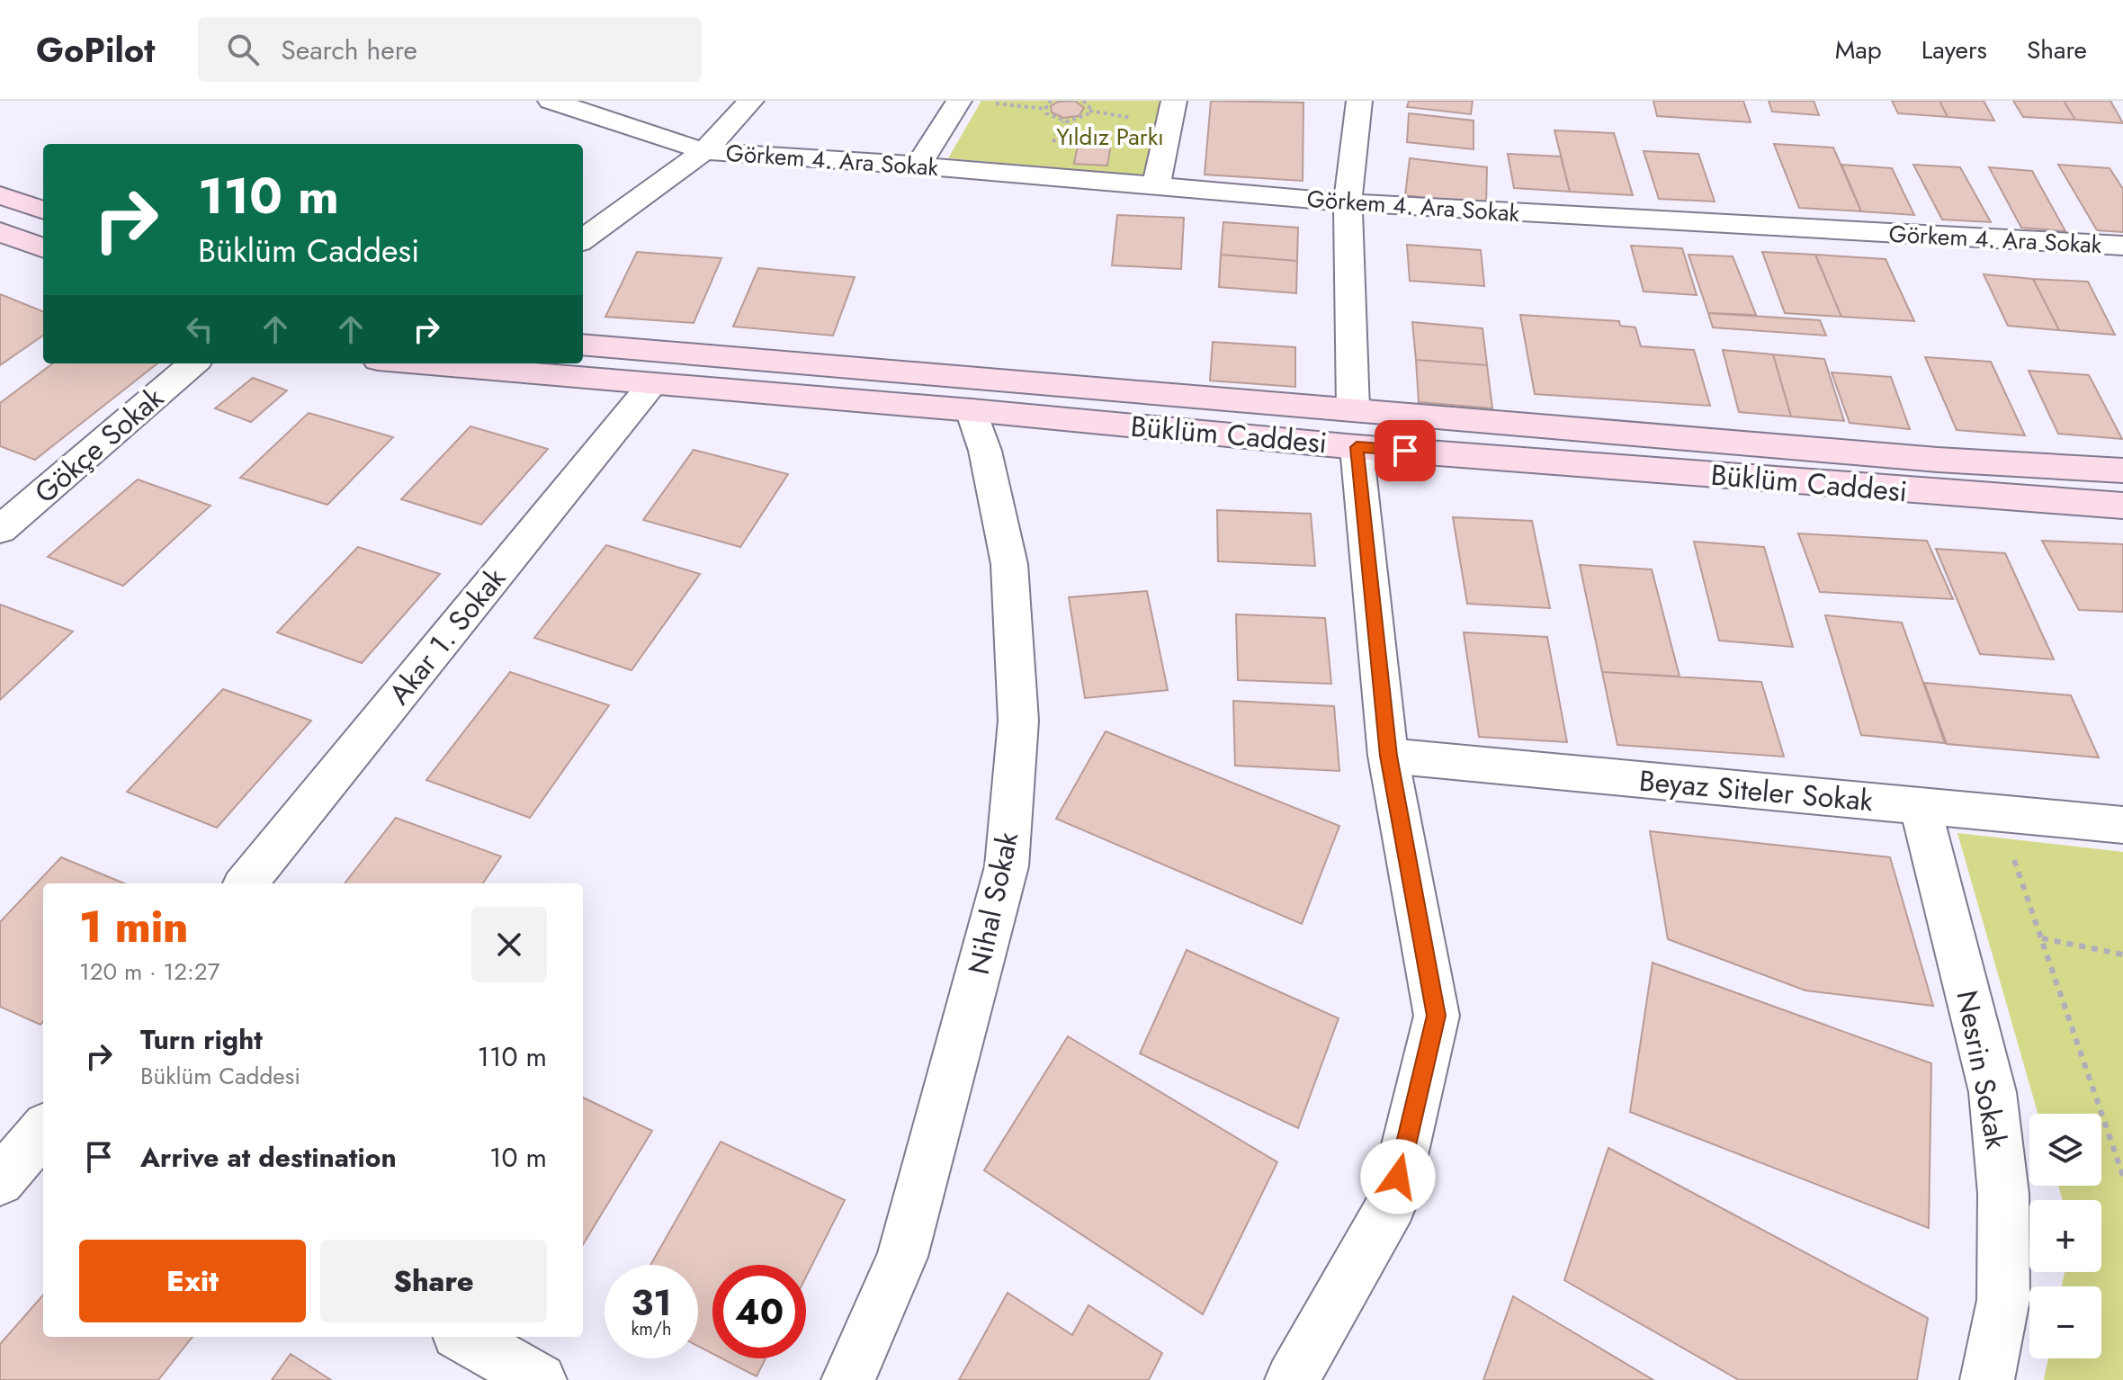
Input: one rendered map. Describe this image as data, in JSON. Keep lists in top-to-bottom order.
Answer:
{
  "streets": {
    "main road": ["Büklüm Caddesi"],
    "street": [
      "Görkem 4. Ara Sokak",
      "Gökçe Sokak",
      "Akar 1. Sokak",
      "Beyaz Siteler Sokak",
      "Nihal Sokak",
      "Nesrin Sokak"
    ]
  },
  "crossings": [
    ["Büklüm Caddesi", "Akar 1. Sokak"],
    ["Büklüm Caddesi", "Nihal Sokak"],
    ["Beyaz Siteler Sokak", "Nesrin Sokak"]
  ],
  "parks": ["Yıldız Parkı"],
  "page": {
    "header": "GoPilot",
    "search": "Search here",
    "nav": ["Map", "Layers", "Share"],
    "turn": ["110 m", "Büklüm Caddesi"],
    "heading": ["1 min", "120 m · 12:27"],
    "list": [
      {
        "name": "Turn right",
        "note": "Büklüm Caddesi",
        "value": "110 m"
      },
      {
        "name": "Arrive at destination",
        "value": "10 m"
      }
    ],
    "map_buttons": ["+", "−"],
    "buttons": ["Exit", "Share"],
    "speed": "31 km/h",
    "limit": "40"
  }
}
